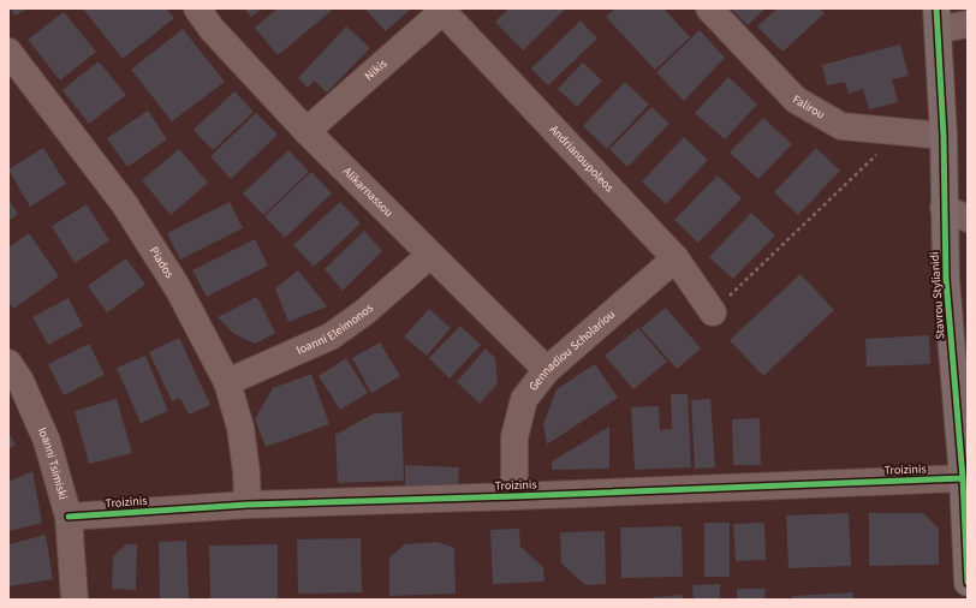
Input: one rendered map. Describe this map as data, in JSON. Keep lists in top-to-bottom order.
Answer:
{
  "streets": {
    "street": [
      "Nikis",
      "Falirou",
      "Andrianoupoleos",
      "Alikarnassou",
      "Piados",
      "Stavrou Stylianidi",
      "Ioanni Eleimonos",
      "Gennadiou Scholariou",
      "Ioanni Tsimiski",
      "Troizinis"
    ]
  },
  "crossings": [
    ["Nikis", "Andrianoupoleos"],
    ["Nikis", "Alikarnassou"],
    ["Falirou", "Stavrou Stylianidi"],
    ["Andrianoupoleos", "Gennadiou Scholariou"],
    ["Alikarnassou", "Ioanni Eleimonos"],
    ["Alikarnassou", "Gennadiou Scholariou"],
    ["Piados", "Ioanni Eleimonos"],
    ["Piados", "Troizinis"],
    ["Stavrou Stylianidi", "Troizinis"],
    ["Gennadiou Scholariou", "Troizinis"],
    ["Ioanni Tsimiski", "Troizinis"]
  ]
}
